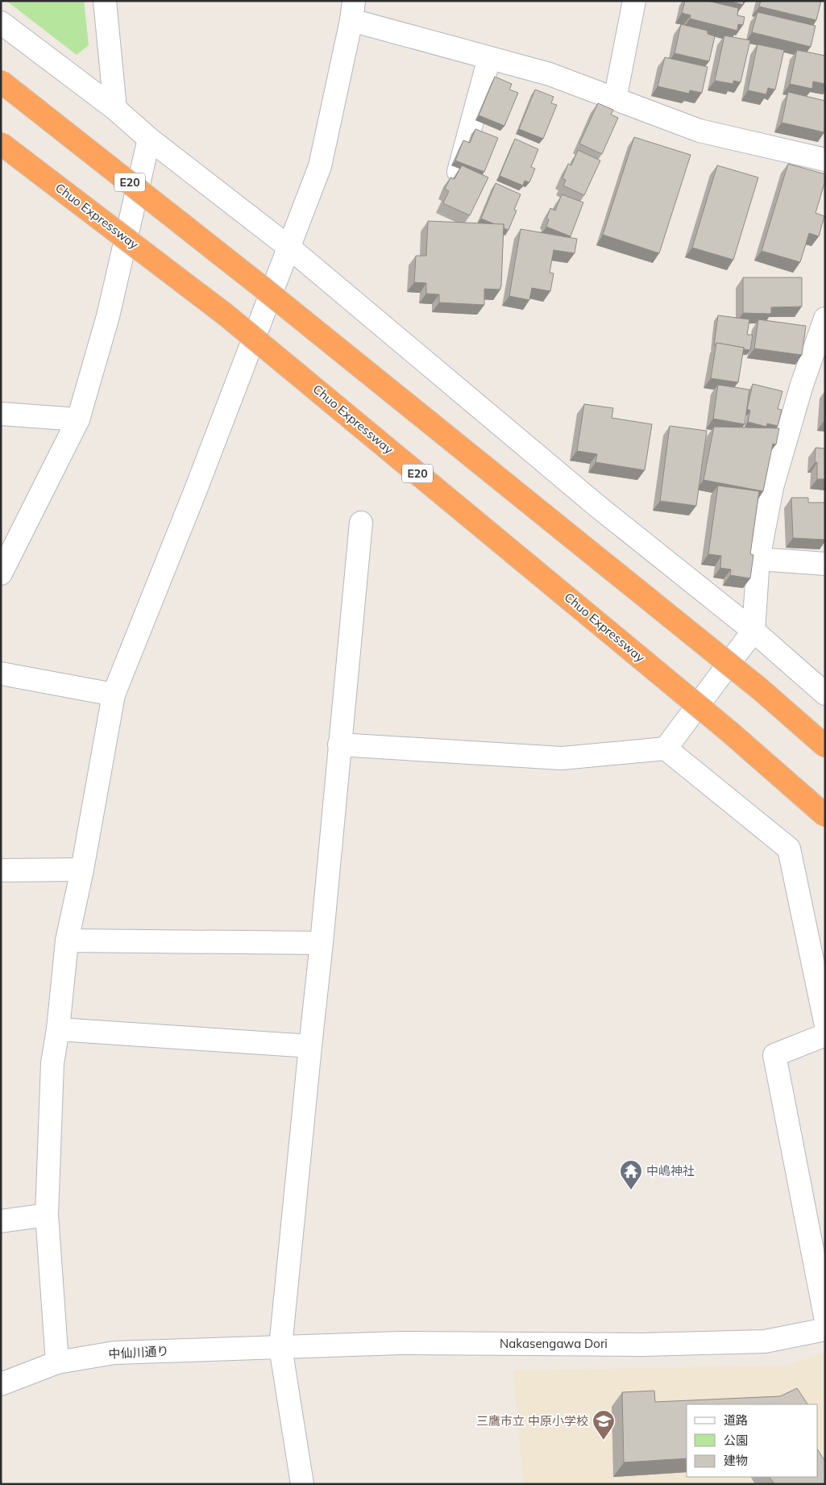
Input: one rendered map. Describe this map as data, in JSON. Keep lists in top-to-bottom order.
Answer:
{
  "streets": {
    "highway": ["E20", "Chuo Expressway"],
    "street": ["Nakasengawa Dori", "中仙川通り"]
  },
  "crossings": [
    ["Nakasengawa Dori", "中仙川通り"]
  ],
  "places": {
    "temple": ["中嶋神社"],
    "school or university": ["三鷹市立 中原小学校"]
  },
  "legend": ["道路", "公園", "建物"]
}
